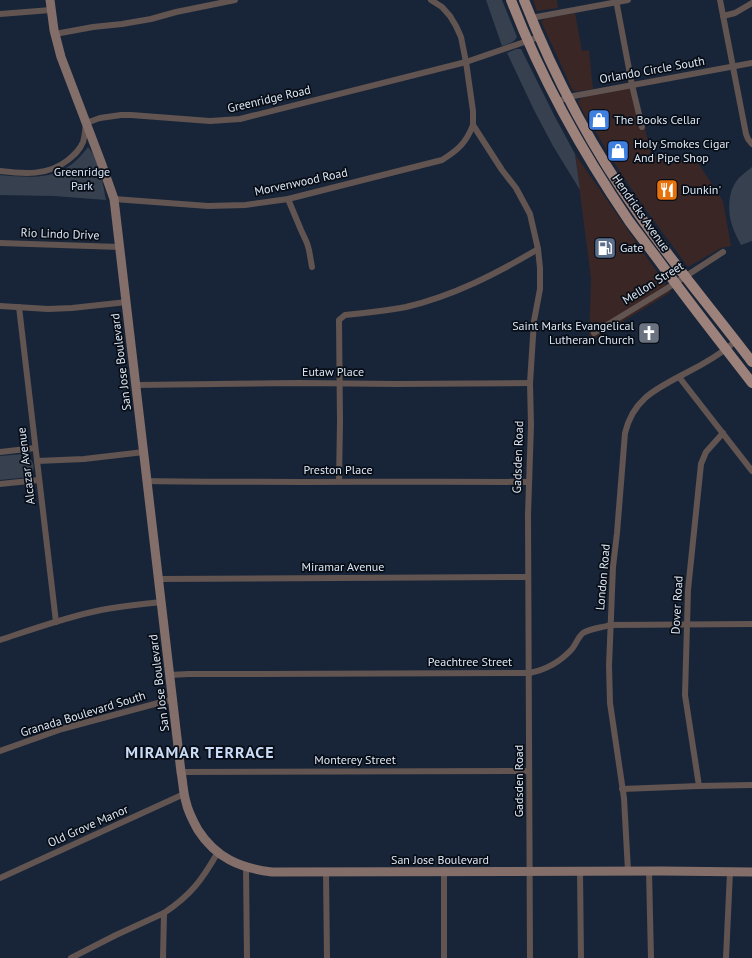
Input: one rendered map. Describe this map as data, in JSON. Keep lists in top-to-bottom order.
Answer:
{
  "streets": {
    "main road": ["Hendricks Avenue"],
    "street": [
      "Orlando Circle South",
      "Greenridge Road",
      "Morvenwood Road",
      "Rio Lindo Drive",
      "Mellon Street",
      "San Jose Boulevard",
      "Eutaw Place",
      "Gadsden Road",
      "Alcazar Avenue",
      "Preston Place",
      "Miramar Avenue",
      "London Road",
      "Dover Road",
      "Peachtree Street",
      "Granada Boulevard South",
      "Monterey Street",
      "Old Grove Manor"
    ]
  },
  "crossings": [
    ["Orlando Circle South", "Hendricks Avenue"],
    ["Greenridge Road", "Hendricks Avenue"],
    ["Greenridge Road", "San Jose Boulevard"],
    ["Morvenwood Road", "San Jose Boulevard"],
    ["Morvenwood Road", "Gadsden Road"],
    ["Hendricks Avenue", "Mellon Street"],
    ["Hendricks Avenue", "London Road"],
    ["Rio Lindo Drive", "San Jose Boulevard"],
    ["San Jose Boulevard", "Eutaw Place"],
    ["San Jose Boulevard", "Gadsden Road"],
    ["San Jose Boulevard", "Preston Place"],
    ["San Jose Boulevard", "Miramar Avenue"],
    ["San Jose Boulevard", "London Road"],
    ["San Jose Boulevard", "Peachtree Street"],
    ["San Jose Boulevard", "Granada Boulevard South"],
    ["San Jose Boulevard", "Monterey Street"],
    ["San Jose Boulevard", "Old Grove Manor"],
    ["Eutaw Place", "Gadsden Road"],
    ["Gadsden Road", "Preston Place"],
    ["Gadsden Road", "Miramar Avenue"],
    ["Gadsden Road", "Peachtree Street"],
    ["Gadsden Road", "Monterey Street"],
    ["London Road", "Peachtree Street"],
    ["Dover Road", "Peachtree Street"]
  ],
  "districts": ["MIRAMAR TERRACE"],
  "parks": ["Greenridge Park"],
  "places": {
    "shop": ["The Books Cellar", "Holy Smokes Cigar And Pipe Shop"],
    "restaurant": ["Dunkin'"],
    "fuel station": ["Gate"],
    "church": ["Saint Marks Evangelical Lutheran Church"]
  }
}
